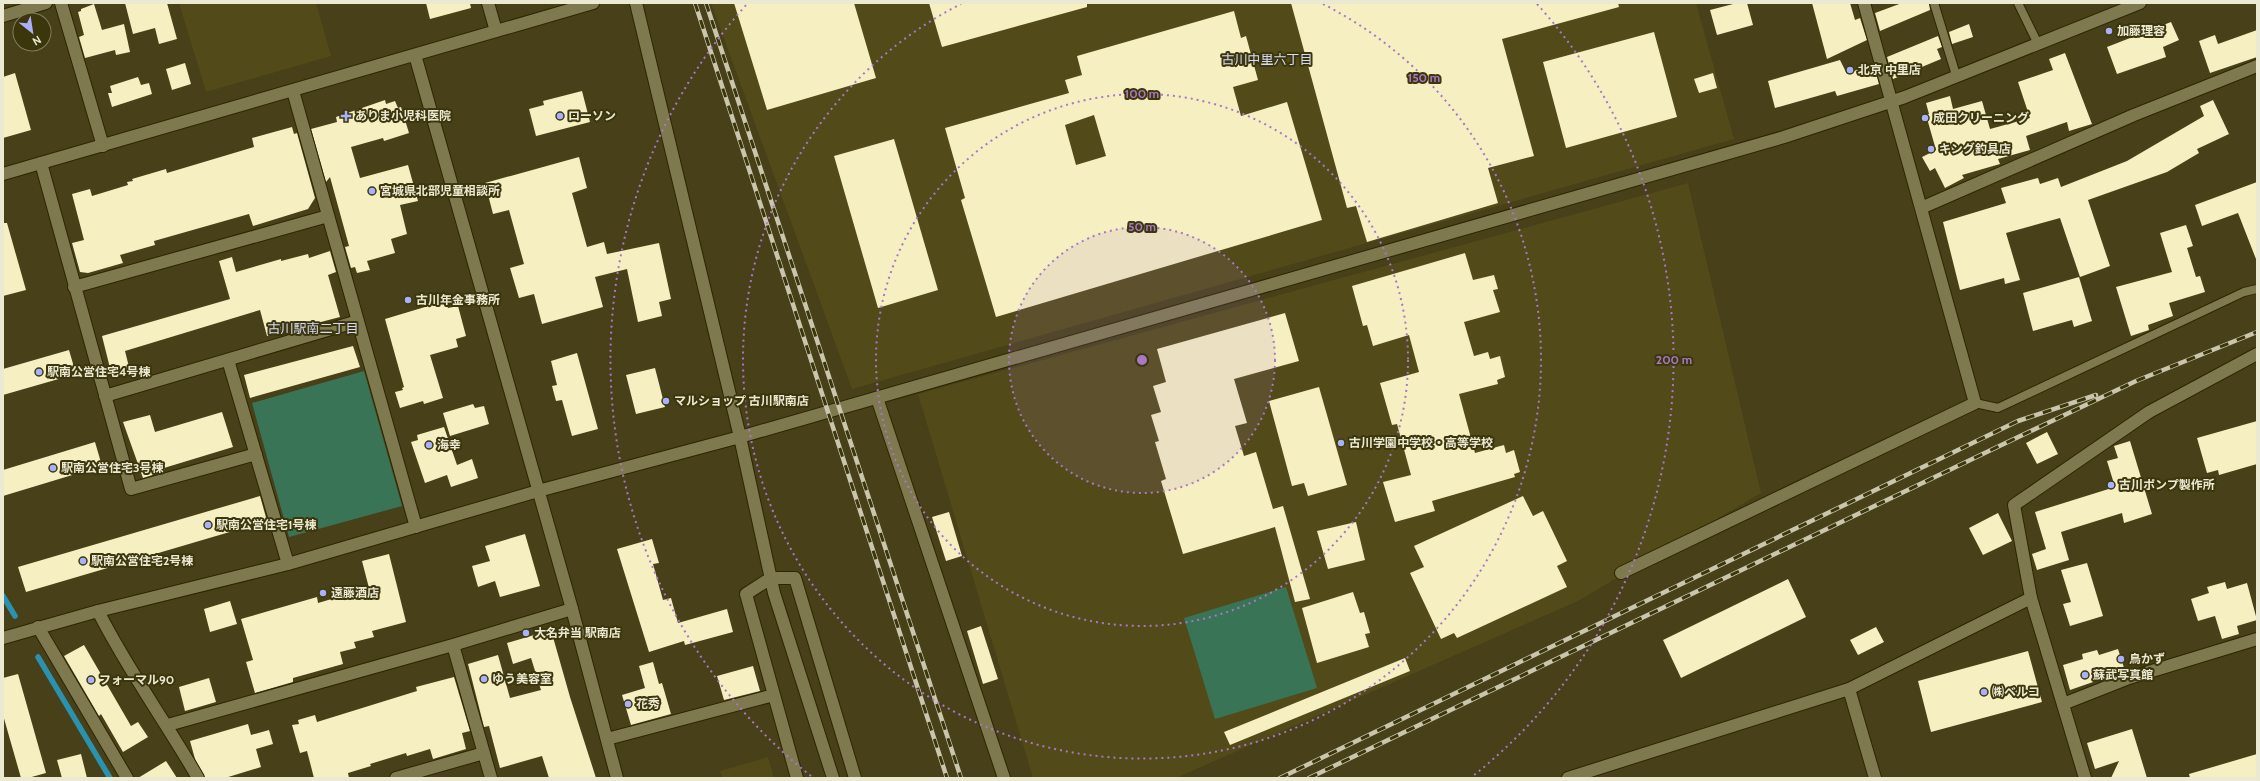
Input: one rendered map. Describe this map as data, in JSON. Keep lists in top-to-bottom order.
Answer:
{
  "districts": ["古川中里六丁目", "古川駅南二丁目"],
  "places": {
    "other": [
      "加藤理容",
      "北京 中里店",
      "ローソン",
      "成田クリーニング",
      "キング釣具店",
      "宮城県北部児童相談所",
      "古川年金事務所",
      "駅南公営住宅4号棟",
      "マルショップ 古川駅南店",
      "古川学園中学校・高等学校",
      "海幸",
      "駅南公営住宅3号棟",
      "古川ポンプ製作所",
      "駅南公営住宅1号棟",
      "駅南公営住宅2号棟",
      "遠藤酒店",
      "大名弁当 駅南店",
      "鳥かず",
      "蘇武写真館",
      "ゆう美容室",
      "フォーマル90",
      "㈱ベルコ",
      "花秀"
    ],
    "health": ["ありま小児科医院"]
  },
  "north": "bottom right",
  "rings": [
    "150 m",
    "100 m",
    "50 m",
    "200 m"
  ]
}
